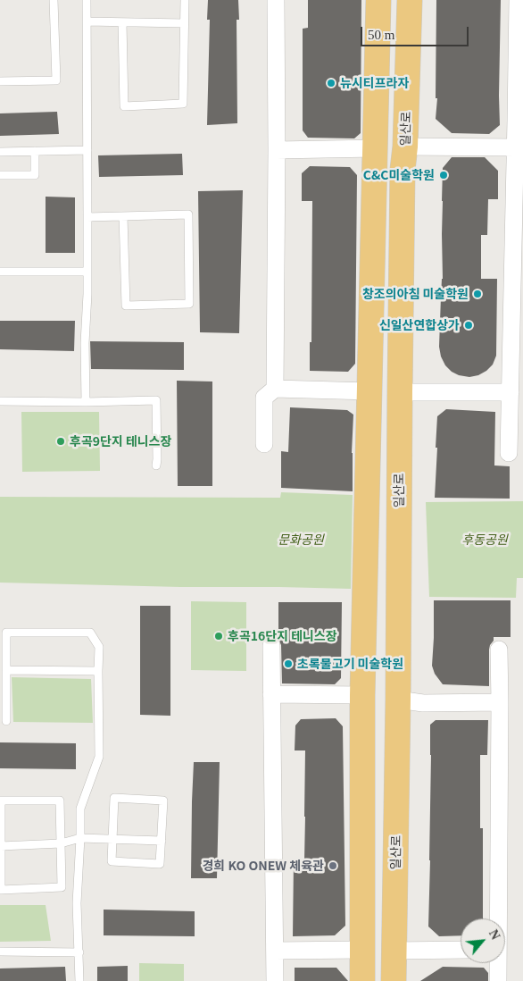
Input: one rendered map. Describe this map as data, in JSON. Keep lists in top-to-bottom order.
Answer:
{
  "streets": {
    "main road": ["일산로"]
  },
  "parks": ["문화공원", "후동공원"],
  "places": [
    "뉴시티프라자",
    "C&C미술학원",
    "창조의아침 미술학원",
    "신일산연합상가",
    "후곡9단지 테니스장",
    "후곡16단지 테니스장",
    "초록물고기 미술학원",
    "경희 KO ONEW 체육관"
  ],
  "scale_bar": "50 m",
  "north": "top right"
}
